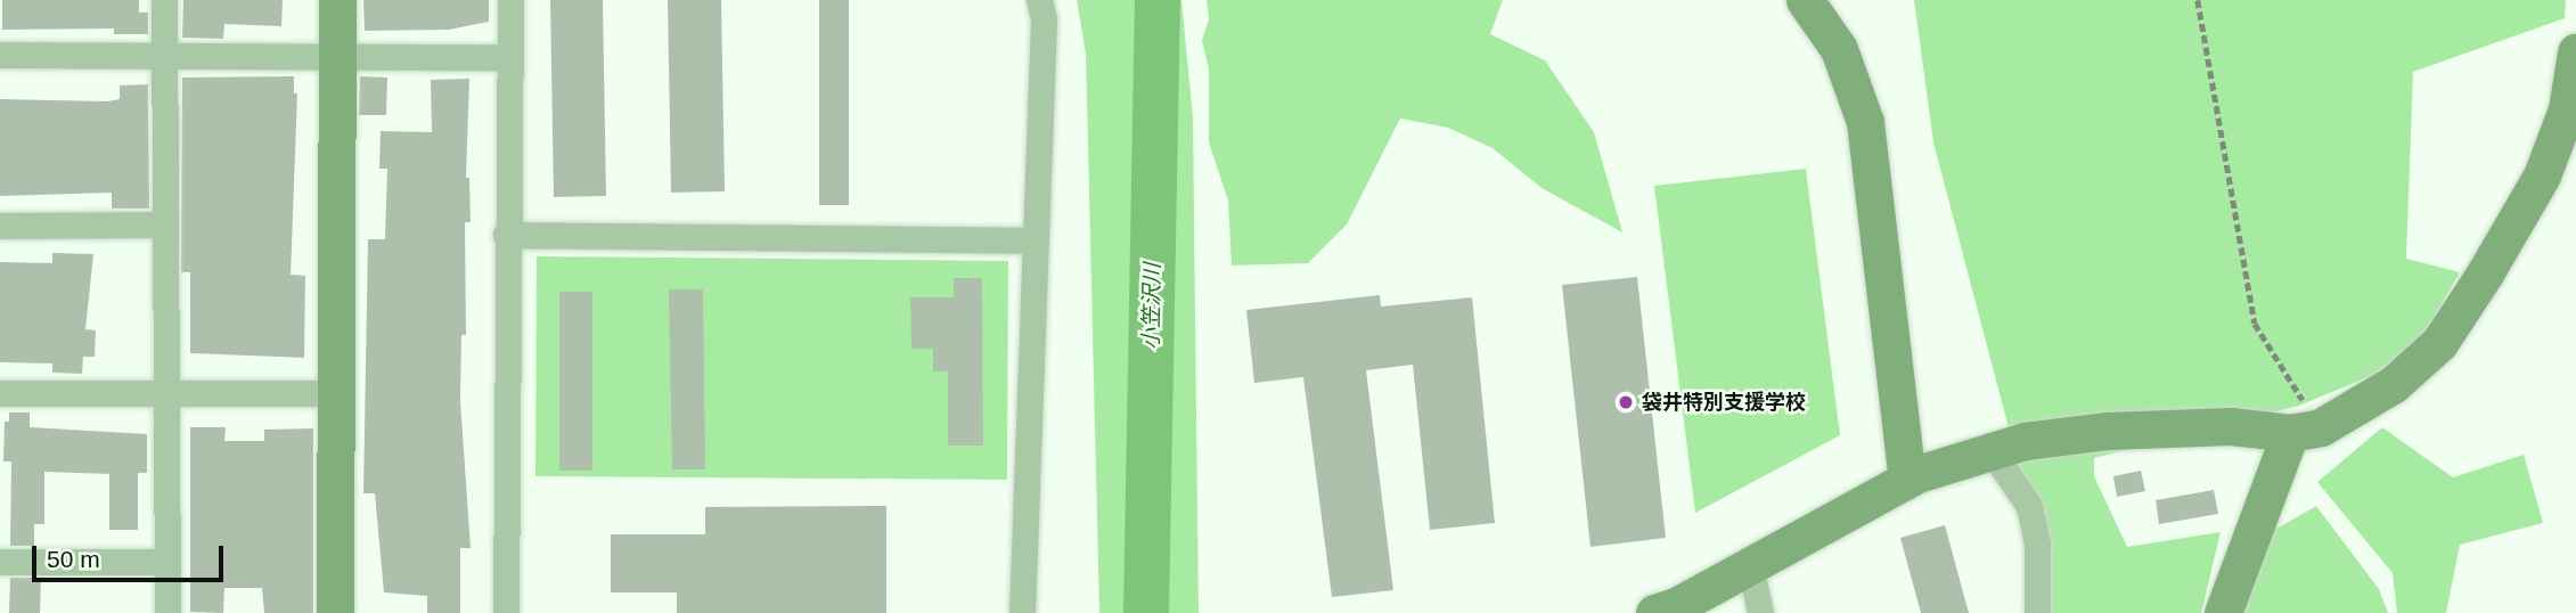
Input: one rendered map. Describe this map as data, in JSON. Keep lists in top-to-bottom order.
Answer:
{
  "water": ["小笠沢川"],
  "places": ["袋井特別支援学校"],
  "scale_bar": "50 m"
}
